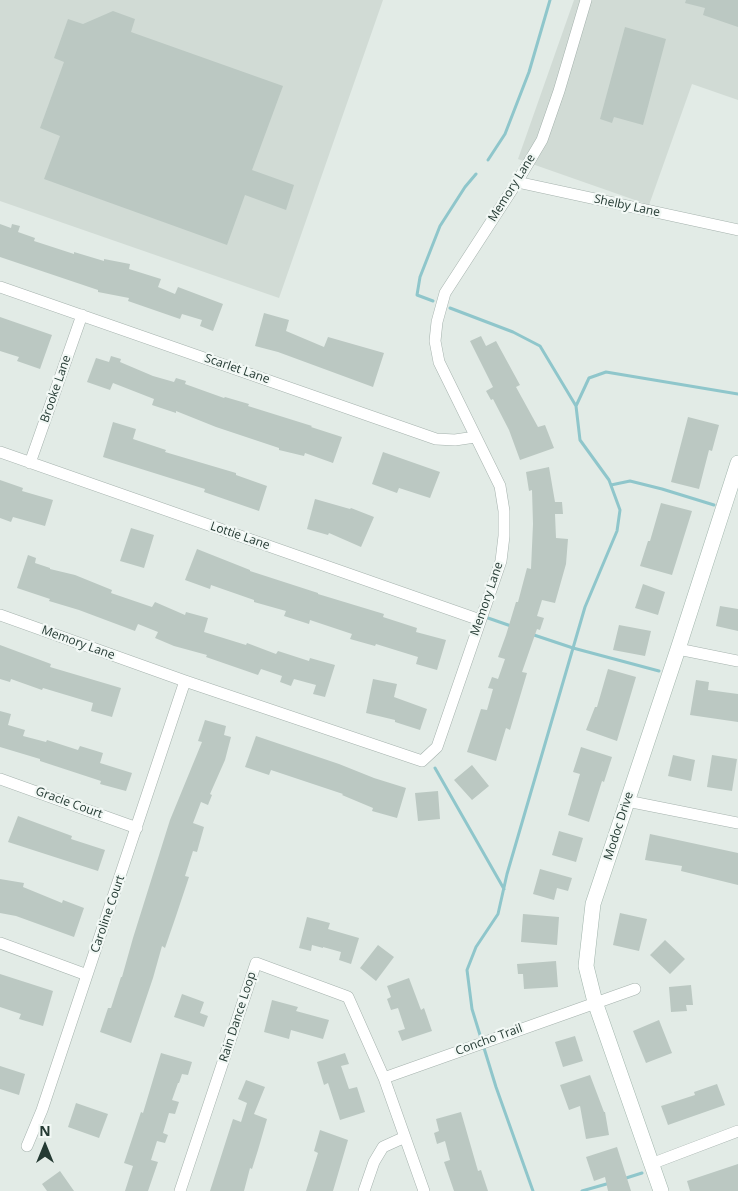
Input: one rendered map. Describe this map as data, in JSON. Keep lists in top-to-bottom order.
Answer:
{
  "streets": {
    "street": [
      "Memory Lane",
      "Shelby Lane",
      "Scarlet Lane",
      "Brooke Lane",
      "Lottie Lane",
      "Gracie Court",
      "Modoc Drive",
      "Caroline Court",
      "Rain Dance Loop",
      "Concho Trail"
    ]
  },
  "crossings": [
    ["Memory Lane", "Shelby Lane"],
    ["Memory Lane", "Scarlet Lane"],
    ["Memory Lane", "Lottie Lane"],
    ["Memory Lane", "Caroline Court"],
    ["Scarlet Lane", "Brooke Lane"],
    ["Brooke Lane", "Lottie Lane"],
    ["Gracie Court", "Caroline Court"],
    ["Modoc Drive", "Concho Trail"],
    ["Rain Dance Loop", "Concho Trail"]
  ],
  "north": "top"
}
